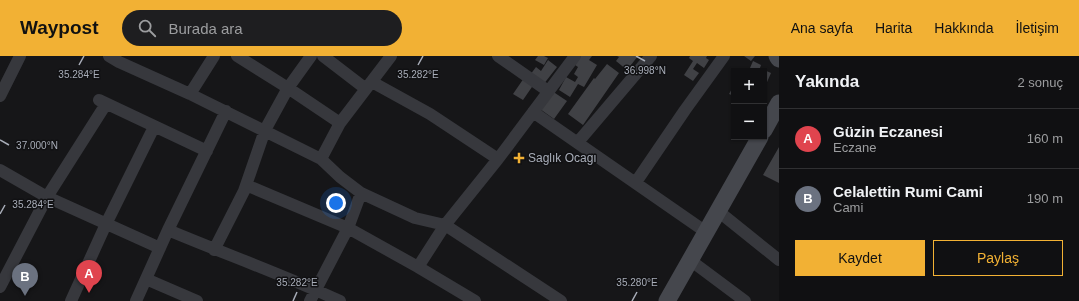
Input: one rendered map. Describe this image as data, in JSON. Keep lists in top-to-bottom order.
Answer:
{
  "places": {
    "health": ["Saglık Ocagı"]
  },
  "page": {
    "header": "Waypost",
    "search": "Burada ara",
    "nav": [
      "Ana sayfa",
      "Harita",
      "Hakkında",
      "İletişim"
    ],
    "heading": ["Yakında", "2 sonuç"],
    "map_buttons": ["+", "−"],
    "list": [
      {
        "mark": "A",
        "name": "Güzin Eczanesi",
        "note": "Eczane",
        "value": "160 m"
      },
      {
        "mark": "B",
        "name": "Celalettin Rumi Cami",
        "note": "Cami",
        "value": "190 m"
      }
    ],
    "buttons": ["Kaydet", "Paylaş"],
    "pins": ["A", "B"]
  },
  "coordinates": [
    "36.998°N",
    "35.284°E",
    "35.282°E",
    "37.000°N",
    "35.280°E"
  ]
}
